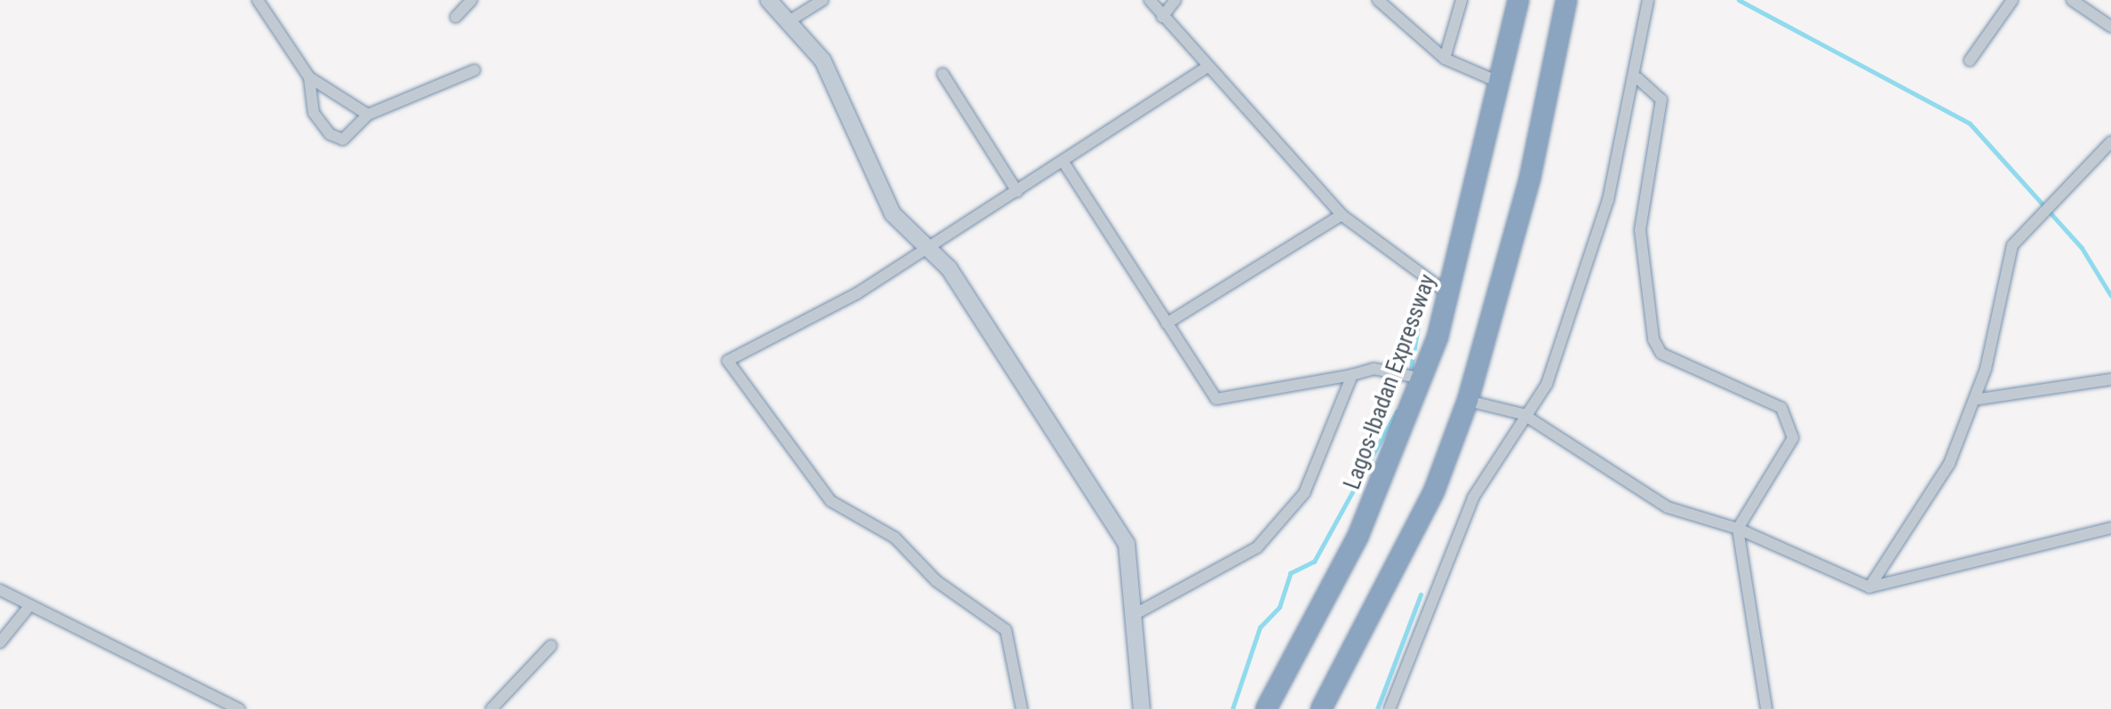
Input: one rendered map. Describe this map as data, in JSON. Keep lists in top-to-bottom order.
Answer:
{
  "streets": {
    "highway": ["Lagos-Ibadan Expressway"]
  }
}
